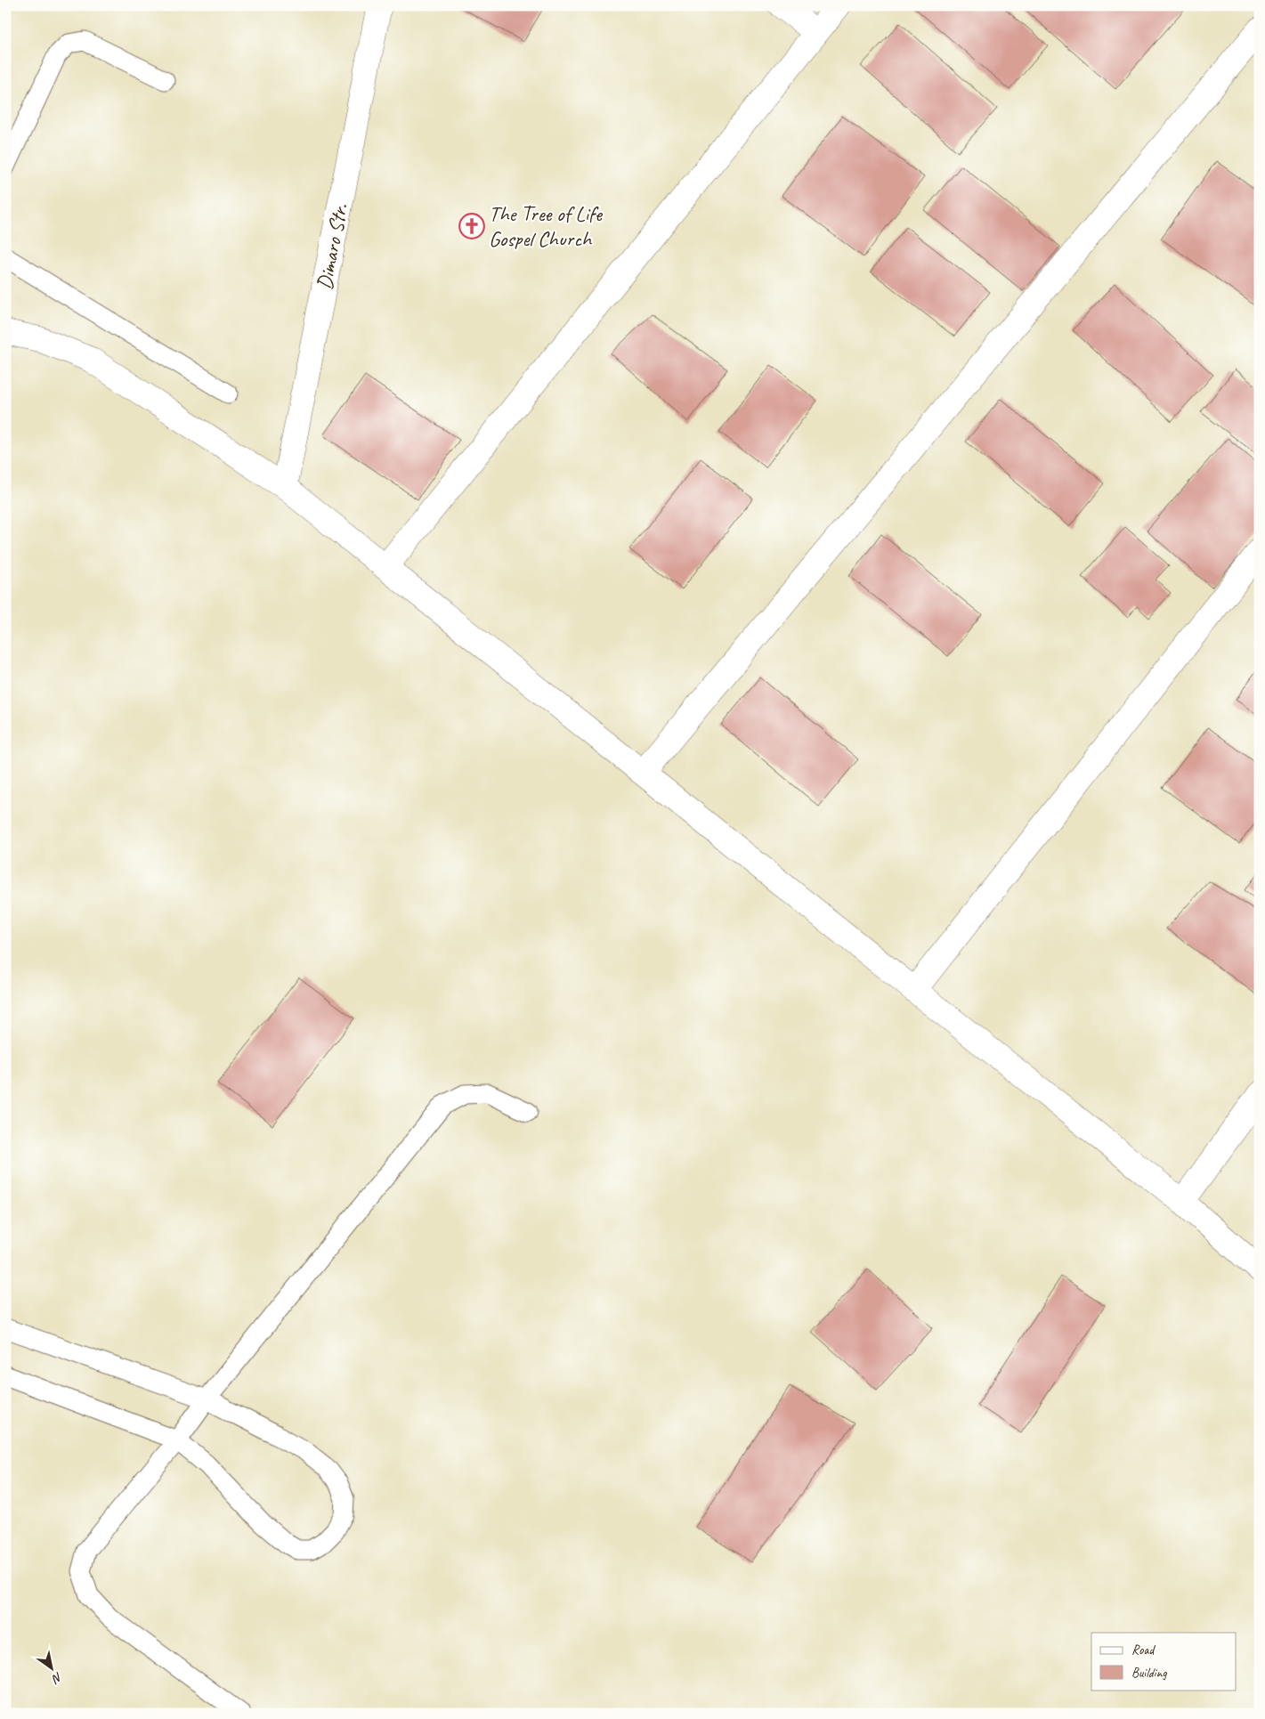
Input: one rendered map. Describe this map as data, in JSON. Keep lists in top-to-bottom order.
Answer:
{
  "streets": {
    "street": ["Dimaro Str."]
  },
  "places": {
    "church": ["The Tree of Life Gospel Church"]
  },
  "legend": ["Road", "Building"],
  "north": "bottom right"
}
